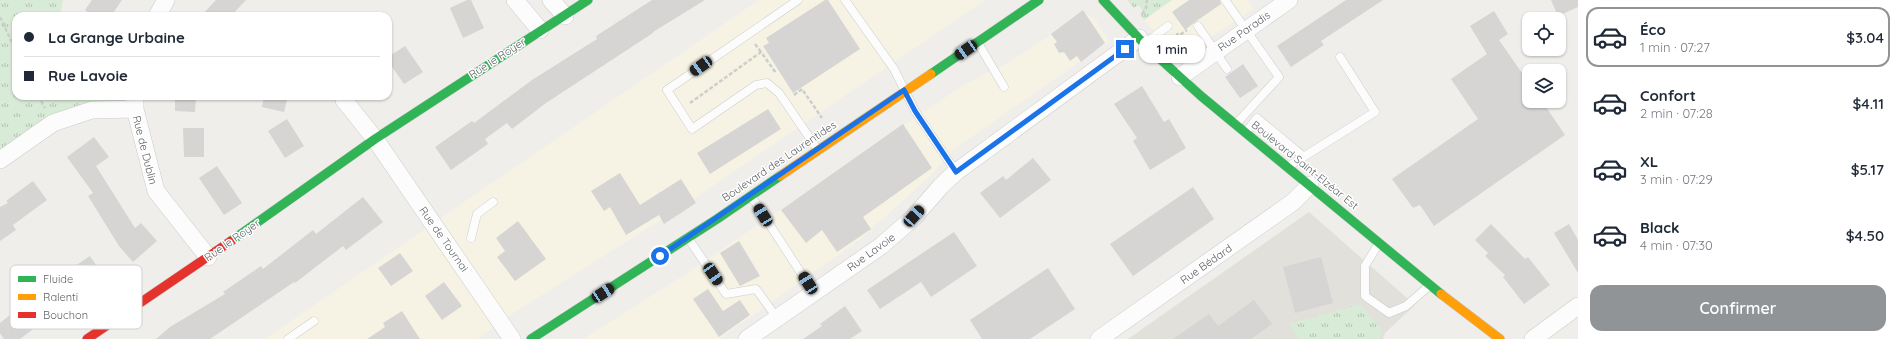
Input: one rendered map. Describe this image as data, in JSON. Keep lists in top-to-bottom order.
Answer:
{
  "streets": {
    "street": [
      "Rue Paradis",
      "Rue le Royer",
      "Rue de Dublin",
      "Boulevard des Laurentides",
      "Boulevard Saint-Elzéar Est",
      "Rue de Tournai",
      "Rue Lavoie",
      "Rue Bédard"
    ]
  },
  "crossings": [
    ["Rue Paradis", "Boulevard Saint-Elzéar Est"],
    ["Rue le Royer", "Rue de Dublin"],
    ["Rue le Royer", "Rue de Tournai"],
    ["Boulevard Saint-Elzéar Est", "Rue Lavoie"],
    ["Boulevard Saint-Elzéar Est", "Rue Bédard"]
  ],
  "legend": ["Fluide", "Ralenti", "Bouchon"],
  "page": {
    "list": [
      {
        "name": "Éco",
        "note": "1 min · 07:27",
        "value": "$3.04"
      },
      {
        "name": "Confort",
        "note": "2 min · 07:28",
        "value": "$4.11"
      },
      {
        "name": "XL",
        "note": "3 min · 07:29",
        "value": "$5.17"
      },
      {
        "name": "Black",
        "note": "4 min · 07:30",
        "value": "$4.50"
      }
    ],
    "banner": ["La Grange Urbaine", "Rue Lavoie"],
    "bubble": "1 min",
    "buttons": "Confirmer"
  }
}
